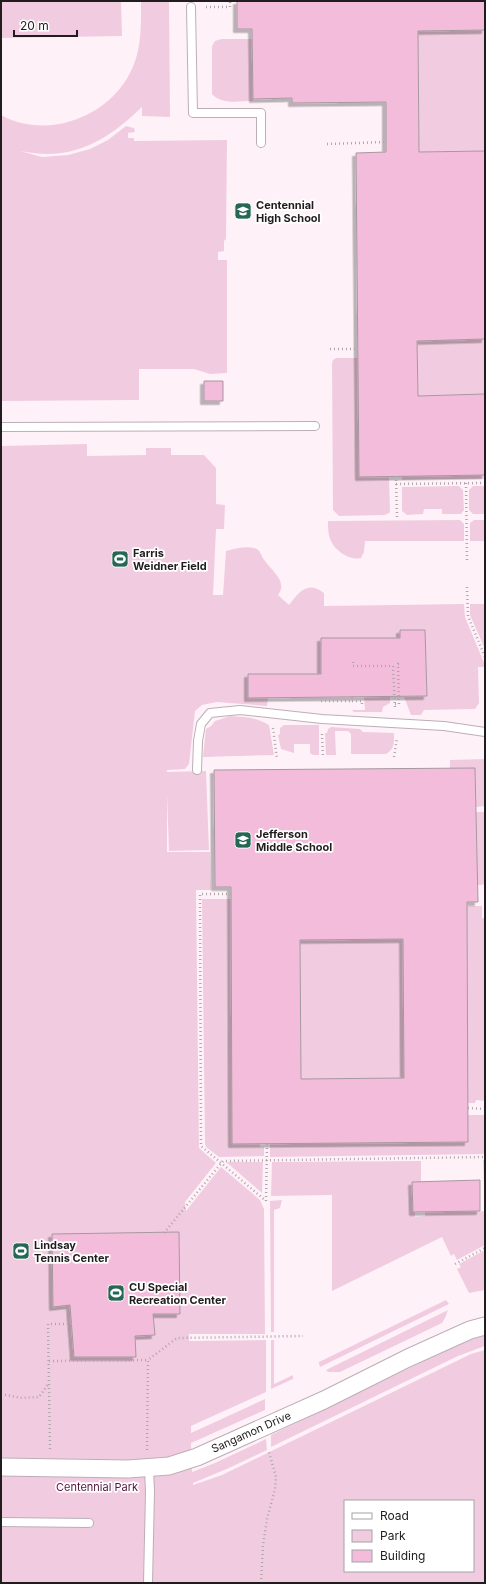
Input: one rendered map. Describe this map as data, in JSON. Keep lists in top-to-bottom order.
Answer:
{
  "streets": {
    "street": ["Sangamon Drive"]
  },
  "parks": ["Centennial Park"],
  "places": {
    "school or university": ["Centennial High School", "Jefferson Middle School"],
    "sports": ["Farris Weidner Field", "Lindsay Tennis Center", "CU Special Recreation Center"]
  },
  "legend": ["Road", "Park", "Building"],
  "scale_bar": "20 m"
}
